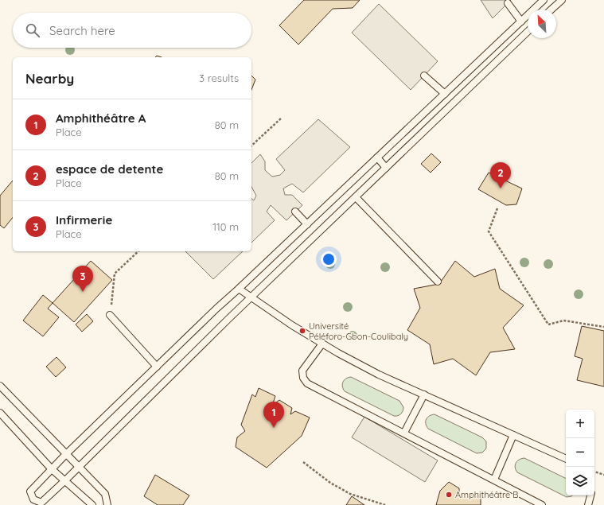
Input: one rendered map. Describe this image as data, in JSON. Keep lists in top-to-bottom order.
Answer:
{
  "places": ["Université Péléforo-Gbon-Coulibaly", "Amphithéâtre B"],
  "north": "top left",
  "page": {
    "search": "Search here",
    "heading": ["Nearby", "3 results"],
    "list": [
      {
        "mark": "1",
        "name": "Amphithéâtre A",
        "note": "Place",
        "value": "80 m"
      },
      {
        "mark": "2",
        "name": "espace de detente",
        "note": "Place",
        "value": "80 m"
      },
      {
        "mark": "3",
        "name": "Infirmerie",
        "note": "Place",
        "value": "110 m"
      }
    ],
    "pins": ["2", "3", "1"],
    "map_buttons": ["+", "−"]
  }
}
